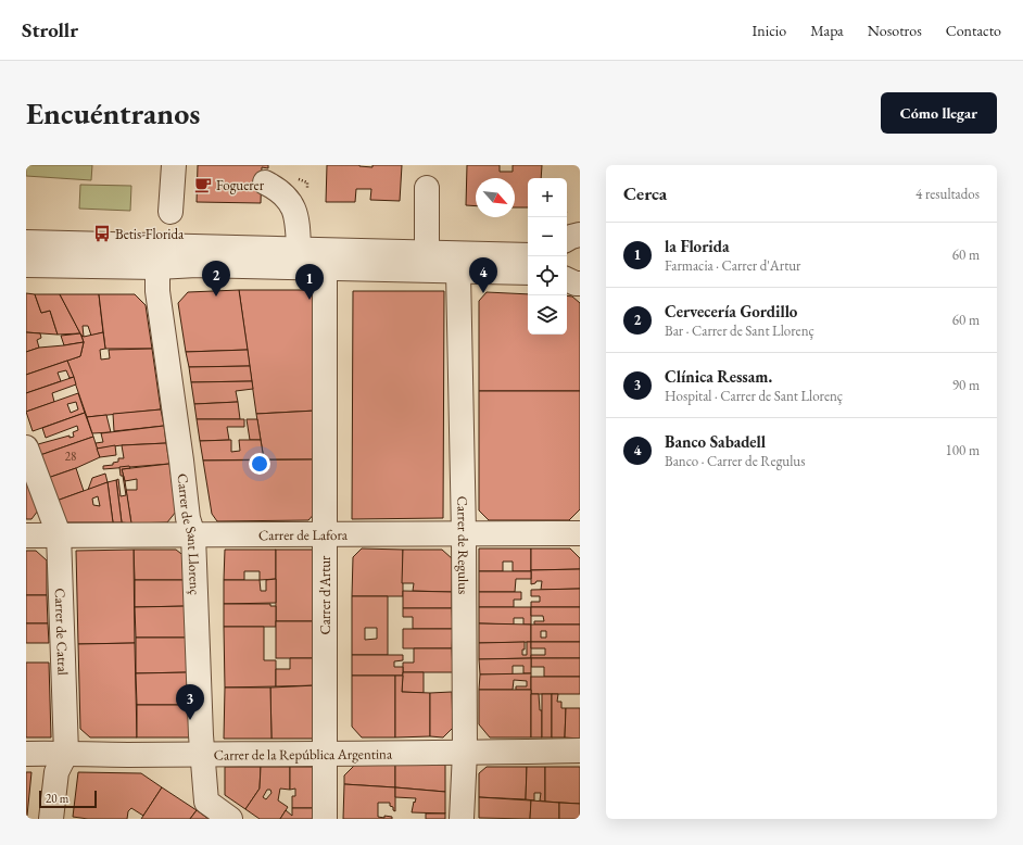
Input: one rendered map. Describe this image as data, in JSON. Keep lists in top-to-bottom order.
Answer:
{
  "streets": {
    "street": [
      "Carrer de Sant Llorenç",
      "Carrer de Lafora",
      "Carrer de Regulus",
      "Carrer d'Artur",
      "Carrer de Catral",
      "Carrer de la República Argentina"
    ]
  },
  "crossings": [
    ["Carrer de Sant Llorenç", "Carrer de Lafora"],
    ["Carrer de Sant Llorenç", "Carrer de la República Argentina"],
    ["Carrer de Lafora", "Carrer de Regulus"],
    ["Carrer de Lafora", "Carrer d'Artur"],
    ["Carrer de Lafora", "Carrer de Catral"],
    ["Carrer de Regulus", "Carrer de la República Argentina"],
    ["Carrer d'Artur", "Carrer de la República Argentina"],
    ["Carrer de Catral", "Carrer de la República Argentina"]
  ],
  "places": {
    "cafe": ["Foguerer"],
    "bus stop": ["Betis-Florida"]
  },
  "house_numbers": ["28"],
  "scale_bar": "20 m",
  "north": "bottom right",
  "page": {
    "header": "Strollr",
    "nav": [
      "Inicio",
      "Mapa",
      "Nosotros",
      "Contacto"
    ],
    "buttons": "Cómo llegar",
    "title": "Encuéntranos",
    "heading": ["Cerca", "4 resultados"],
    "map_buttons": ["+", "−"],
    "list": [
      {
        "mark": "1",
        "name": "la Florida",
        "note": "Farmacia · Carrer d'Artur",
        "value": "60 m"
      },
      {
        "mark": "2",
        "name": "Cervecería Gordillo",
        "note": "Bar · Carrer de Sant Llorenç",
        "value": "60 m"
      },
      {
        "mark": "3",
        "name": "Clínica Ressam.",
        "note": "Hospital · Carrer de Sant Llorenç",
        "value": "90 m"
      },
      {
        "mark": "4",
        "name": "Banco Sabadell",
        "note": "Banco · Carrer de Regulus",
        "value": "100 m"
      }
    ],
    "pins": [
      "4",
      "2",
      "1",
      "3"
    ],
    "scale": "20 m"
  }
}
